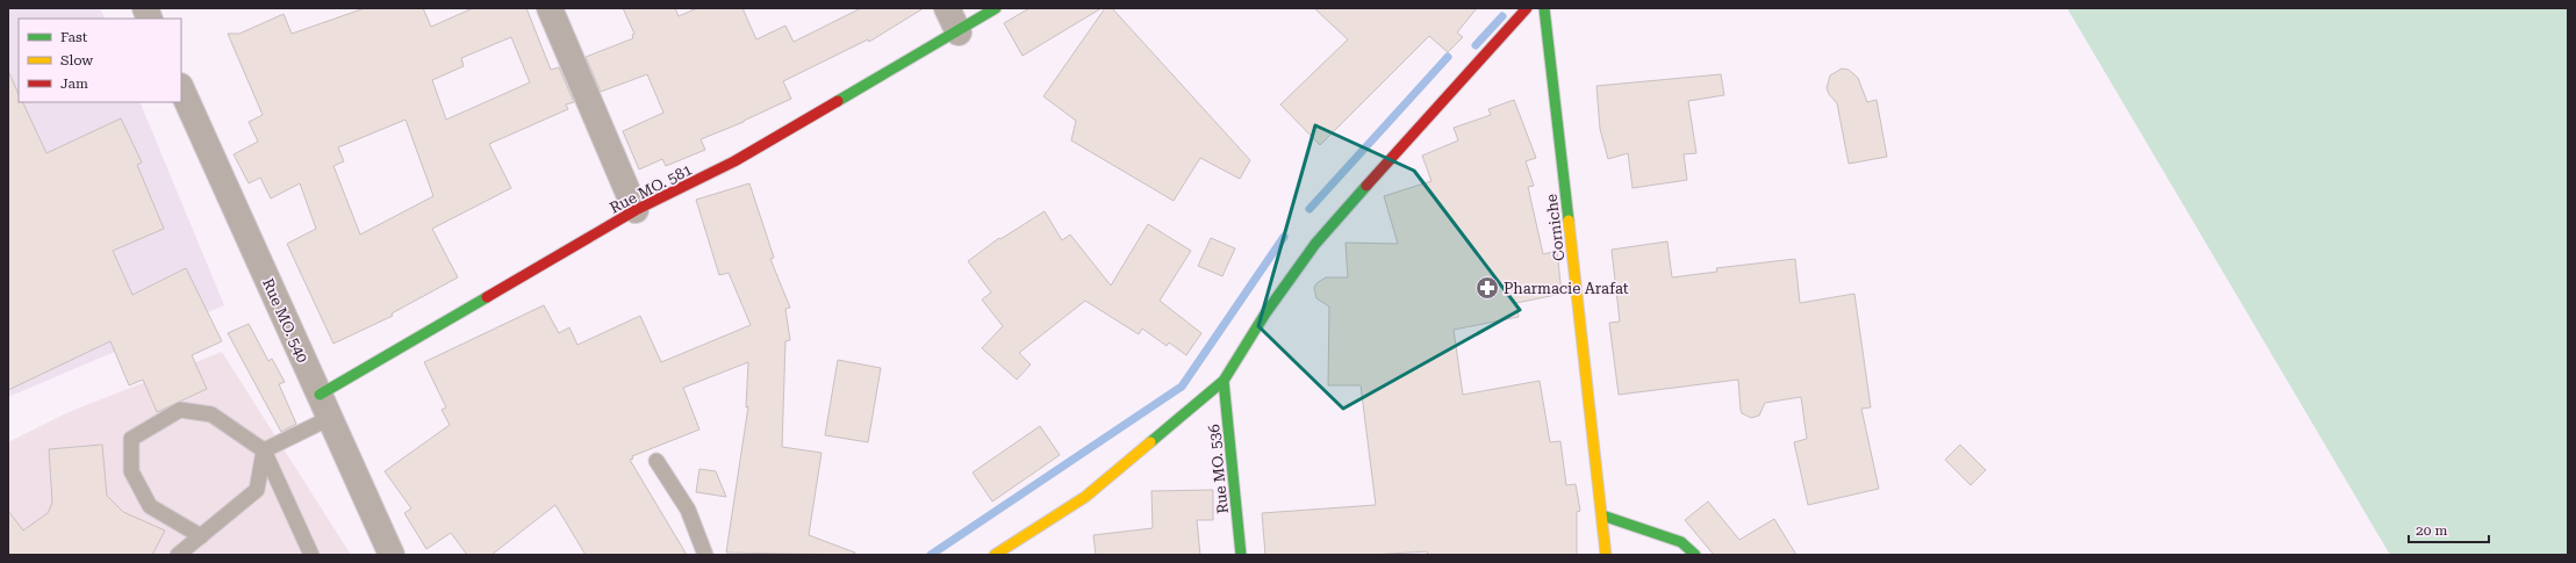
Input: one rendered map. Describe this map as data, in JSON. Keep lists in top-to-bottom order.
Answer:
{
  "streets": {
    "street": [
      "Rue MO. 581",
      "Corniche",
      "Rue MO. 540",
      "Rue MO. 536"
    ]
  },
  "crossings": [
    ["Rue MO. 581", "Rue MO. 540"]
  ],
  "places": {
    "pharmacy": ["Pharmacie Arafat"]
  },
  "legend": ["Fast", "Slow", "Jam"],
  "scale_bar": "20 m"
}
